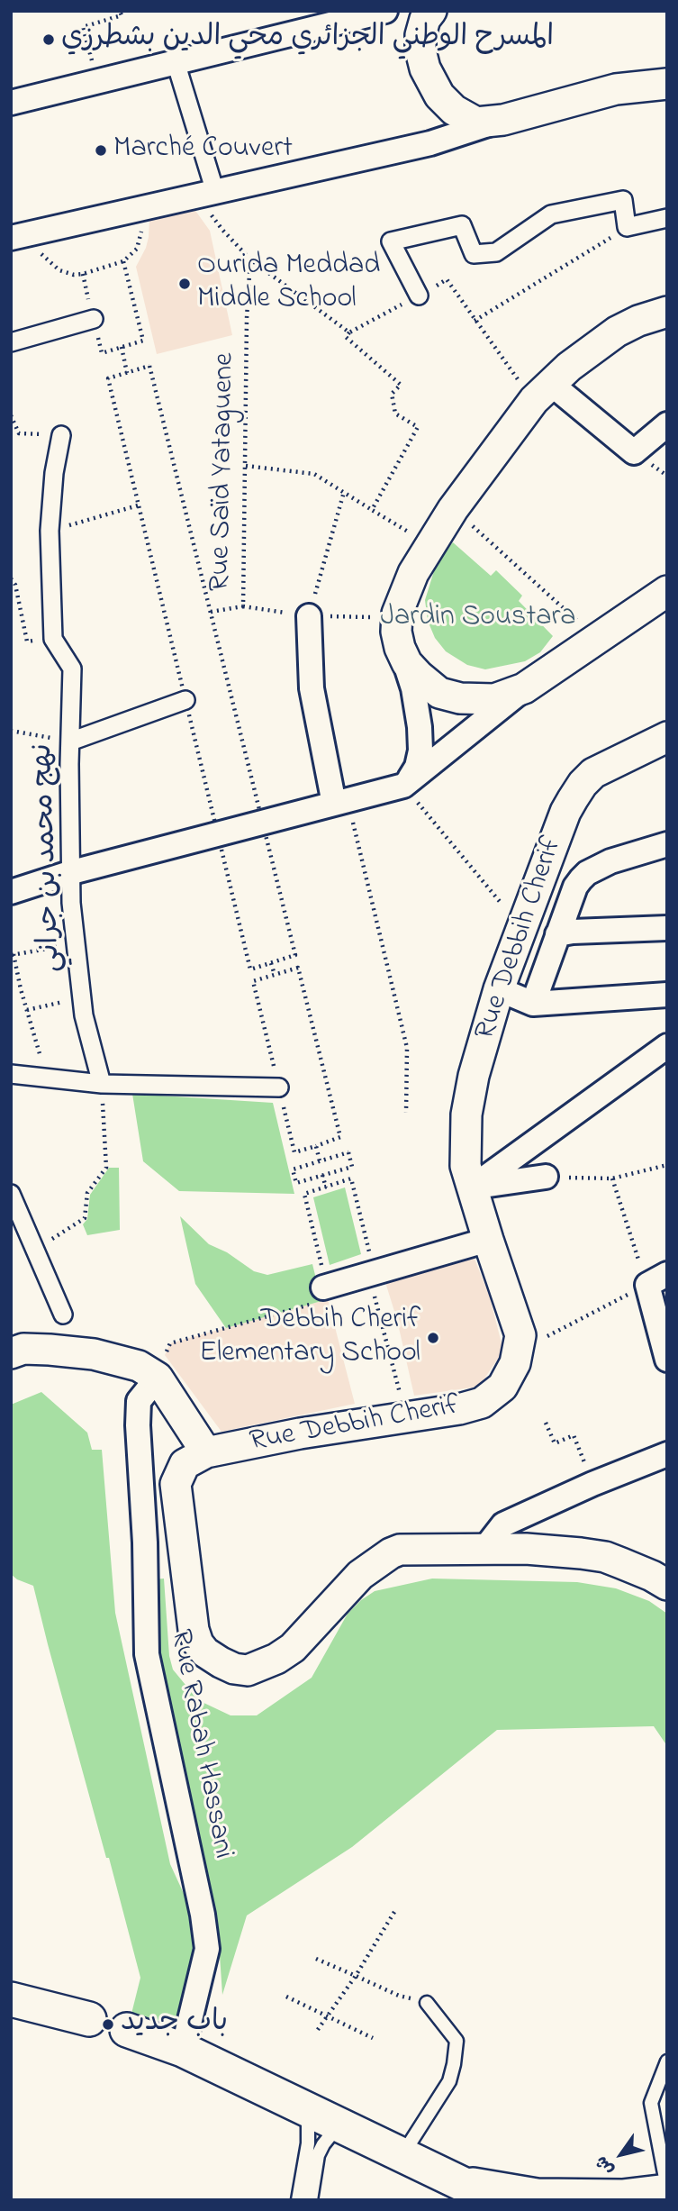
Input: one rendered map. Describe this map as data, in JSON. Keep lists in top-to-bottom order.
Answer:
{
  "streets": {
    "street": ["نهج محمد بن جراني", "Rue Debbih Cherif", "Rue Rabah Hassani"],
    "path": ["Rue Saïd Yataguene"]
  },
  "parks": ["Jardin Soustara"],
  "places": [
    "المسرح الوطني الجزائري محي الدين بشطرزي",
    "Marché Couvert",
    "Ourida Meddad Middle School",
    "Debbih Cherif Elementary School",
    "باب جديد"
  ],
  "north": "bottom left"
}
